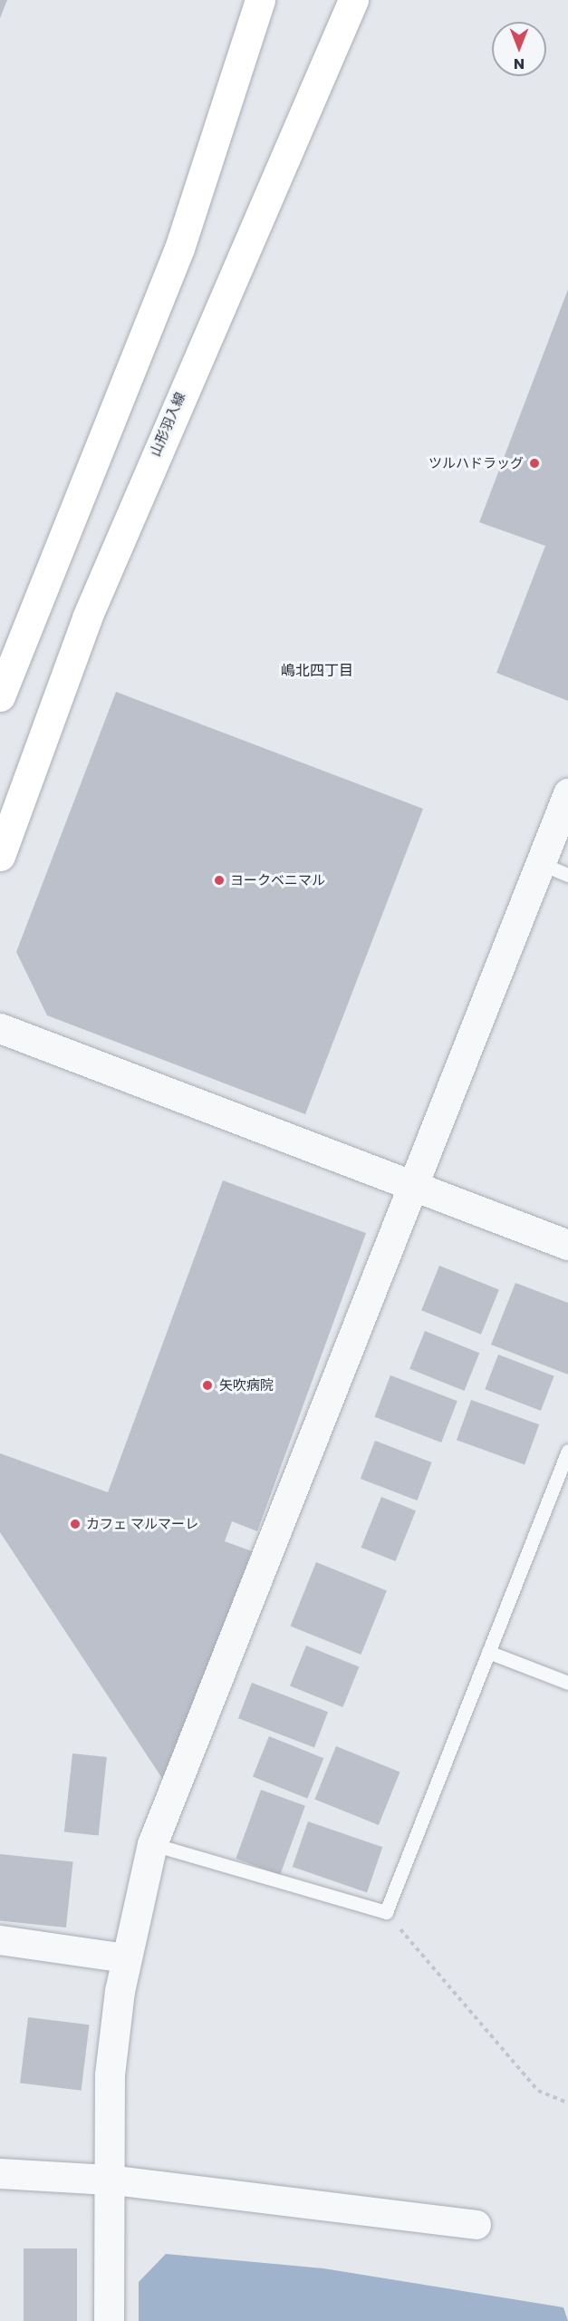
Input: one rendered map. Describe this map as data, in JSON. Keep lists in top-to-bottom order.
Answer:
{
  "streets": {
    "main road": ["山形羽入線"]
  },
  "districts": ["嶋北四丁目"],
  "places": [
    "ツルハドラッグ",
    "ヨークベニマル",
    "矢吹病院",
    "カフェ マルマーレ"
  ],
  "north": "bottom"
}
